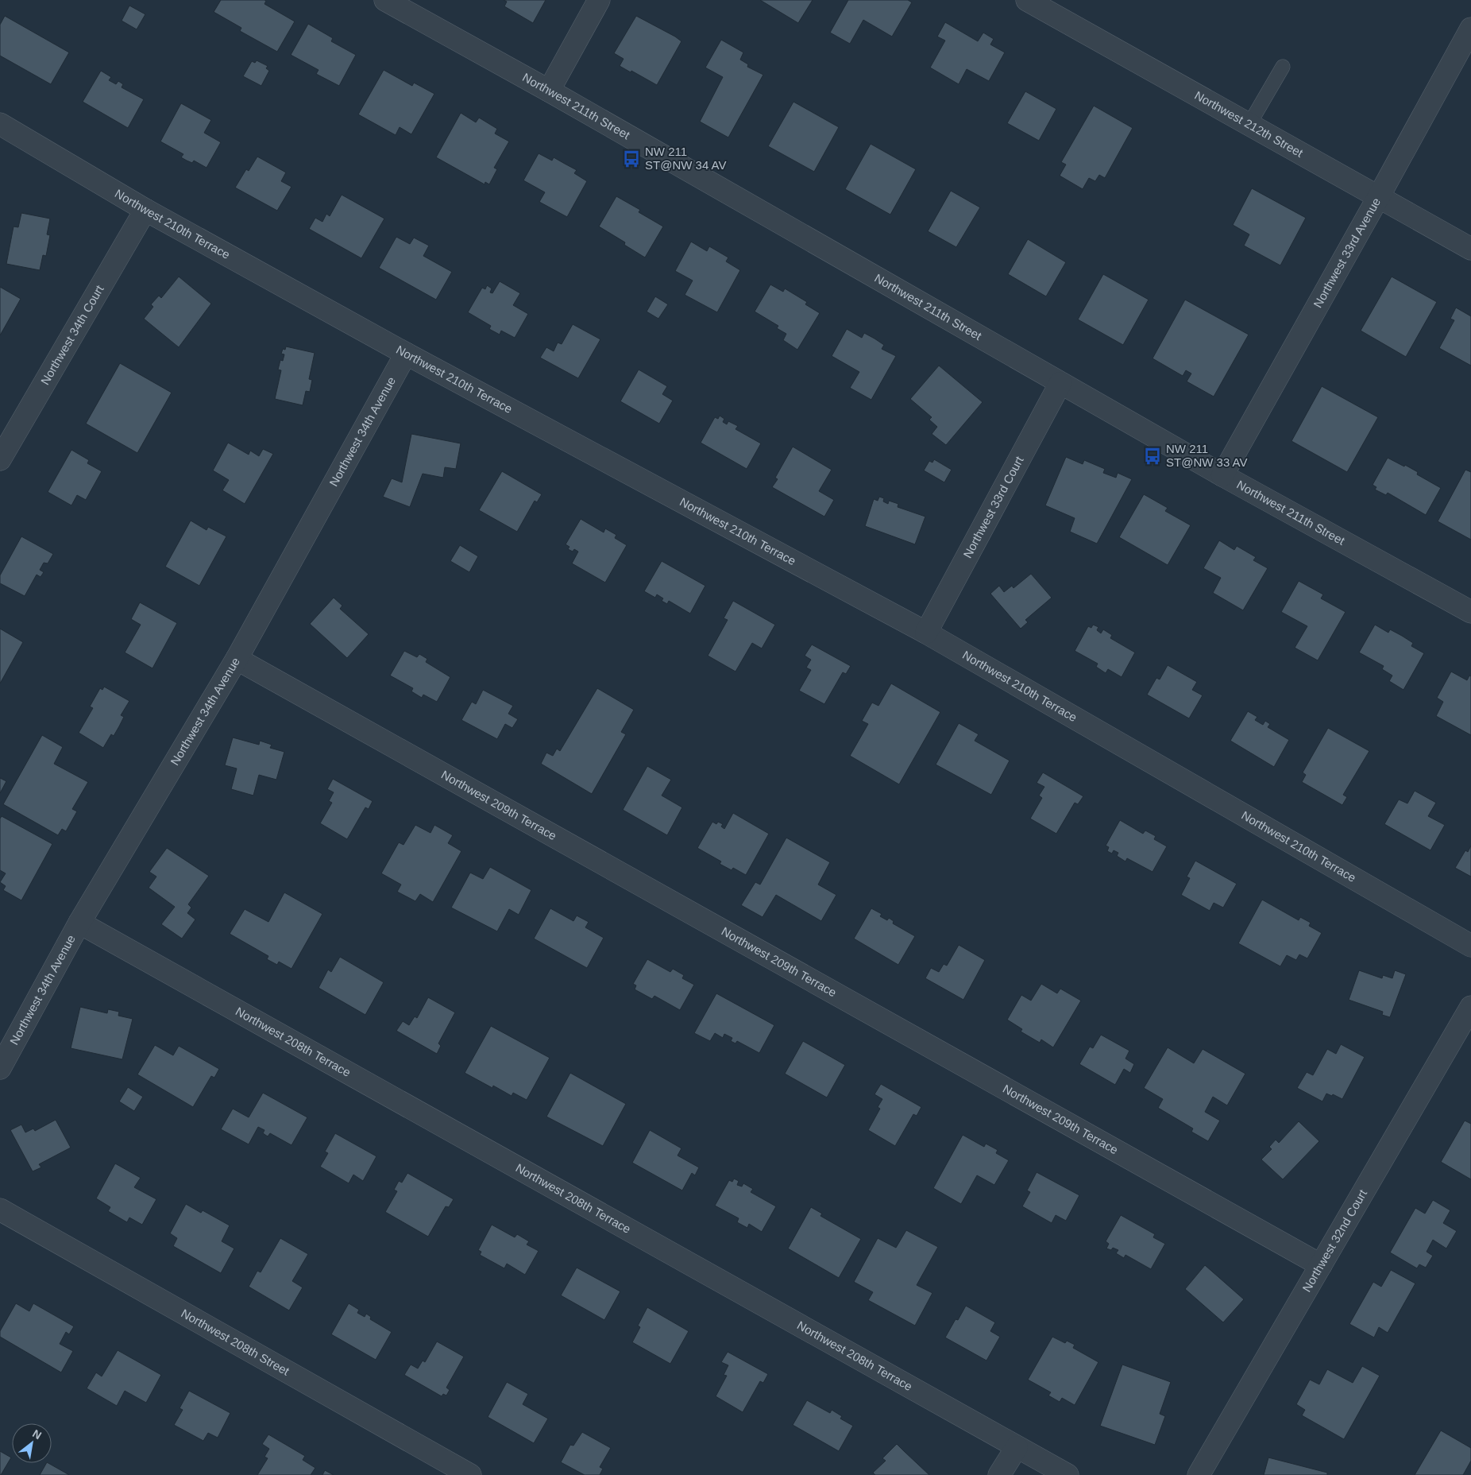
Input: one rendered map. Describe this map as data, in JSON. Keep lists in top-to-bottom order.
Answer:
{
  "streets": {
    "street": [
      "Northwest 211th Street",
      "Northwest 212th Street",
      "Northwest 210th Terrace",
      "Northwest 33rd Avenue",
      "Northwest 34th Court",
      "Northwest 34th Avenue",
      "Northwest 33rd Court",
      "Northwest 209th Terrace",
      "Northwest 208th Terrace",
      "Northwest 32nd Court",
      "Northwest 208th Street"
    ]
  },
  "crossings": [
    ["Northwest 211th Street", "Northwest 33rd Avenue"],
    ["Northwest 211th Street", "Northwest 33rd Court"],
    ["Northwest 212th Street", "Northwest 33rd Avenue"],
    ["Northwest 210th Terrace", "Northwest 34th Court"],
    ["Northwest 210th Terrace", "Northwest 34th Avenue"],
    ["Northwest 210th Terrace", "Northwest 33rd Court"],
    ["Northwest 34th Avenue", "Northwest 209th Terrace"],
    ["Northwest 34th Avenue", "Northwest 208th Terrace"],
    ["Northwest 209th Terrace", "Northwest 32nd Court"]
  ],
  "places": {
    "bus stop": ["NW 211 ST@NW 34 AV", "NW 211 ST@NW 33 AV"]
  },
  "north": "top right"
}
